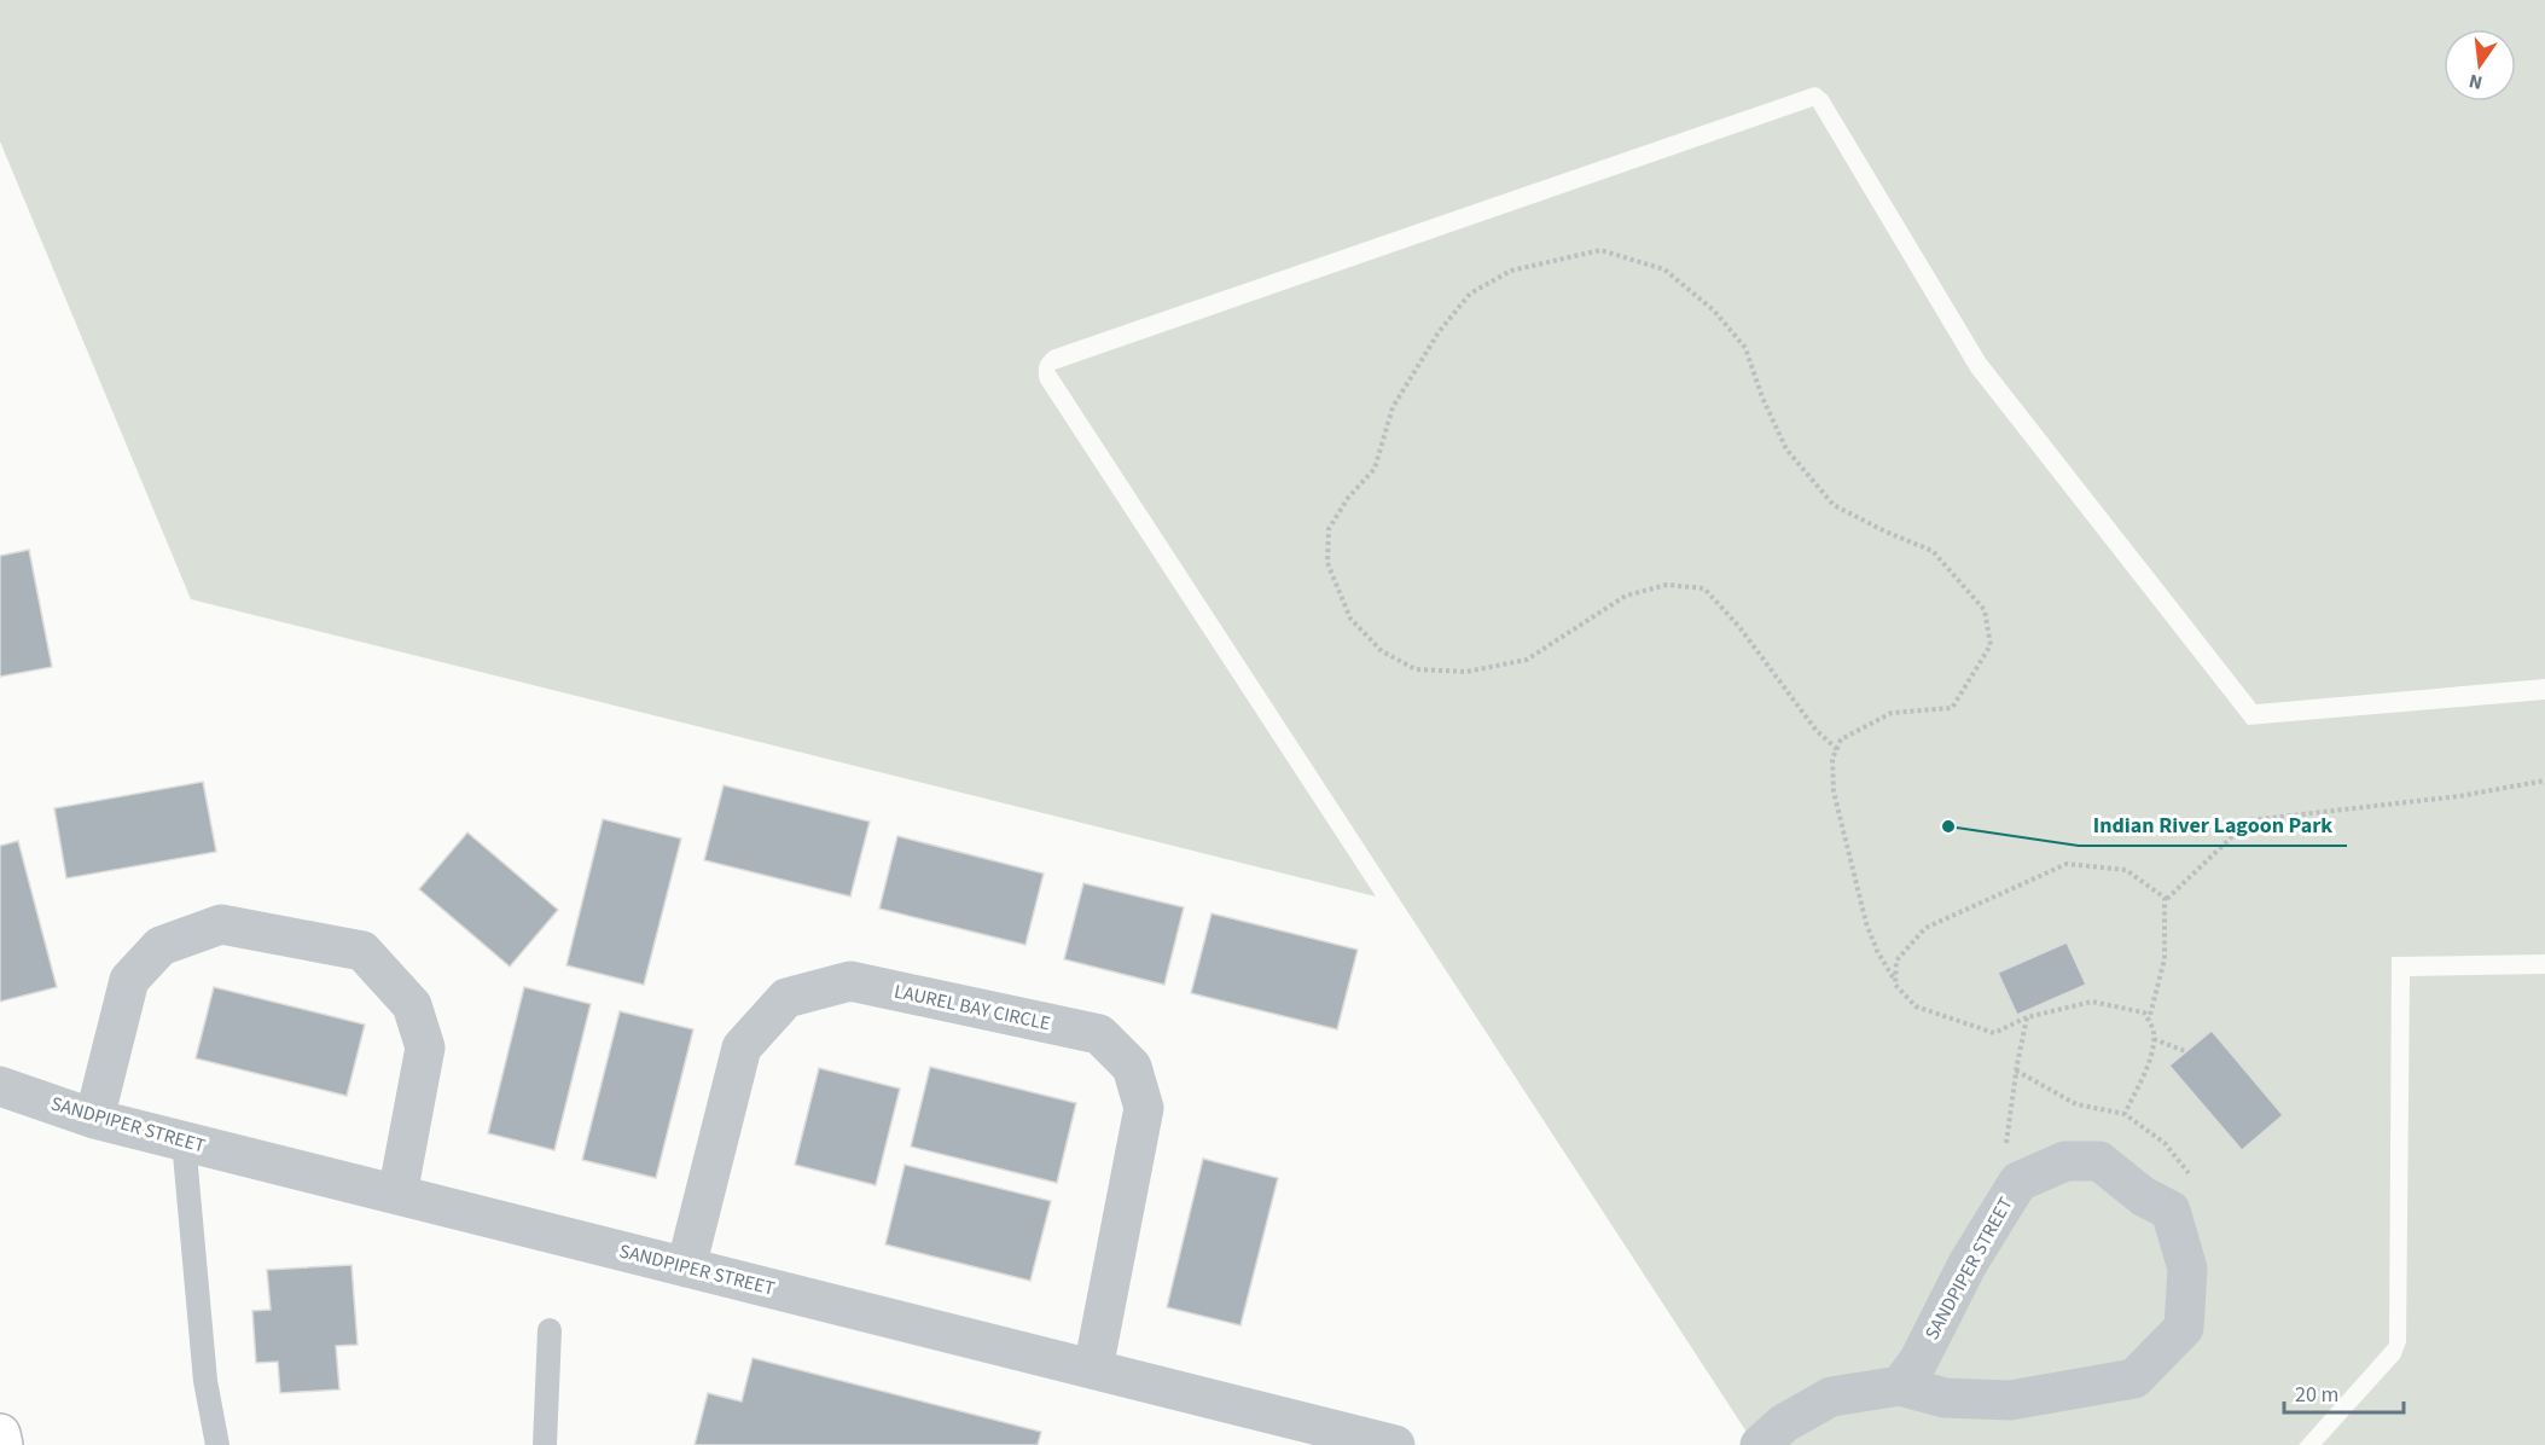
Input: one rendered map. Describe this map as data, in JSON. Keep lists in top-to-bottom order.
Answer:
{
  "streets": {
    "street": ["LAUREL BAY CIRCLE", "SANDPIPER STREET"]
  },
  "crossings": [
    ["LAUREL BAY CIRCLE", "SANDPIPER STREET"]
  ],
  "places": ["Indian River Lagoon Park"],
  "scale_bar": "20 m",
  "north": "bottom"
}
